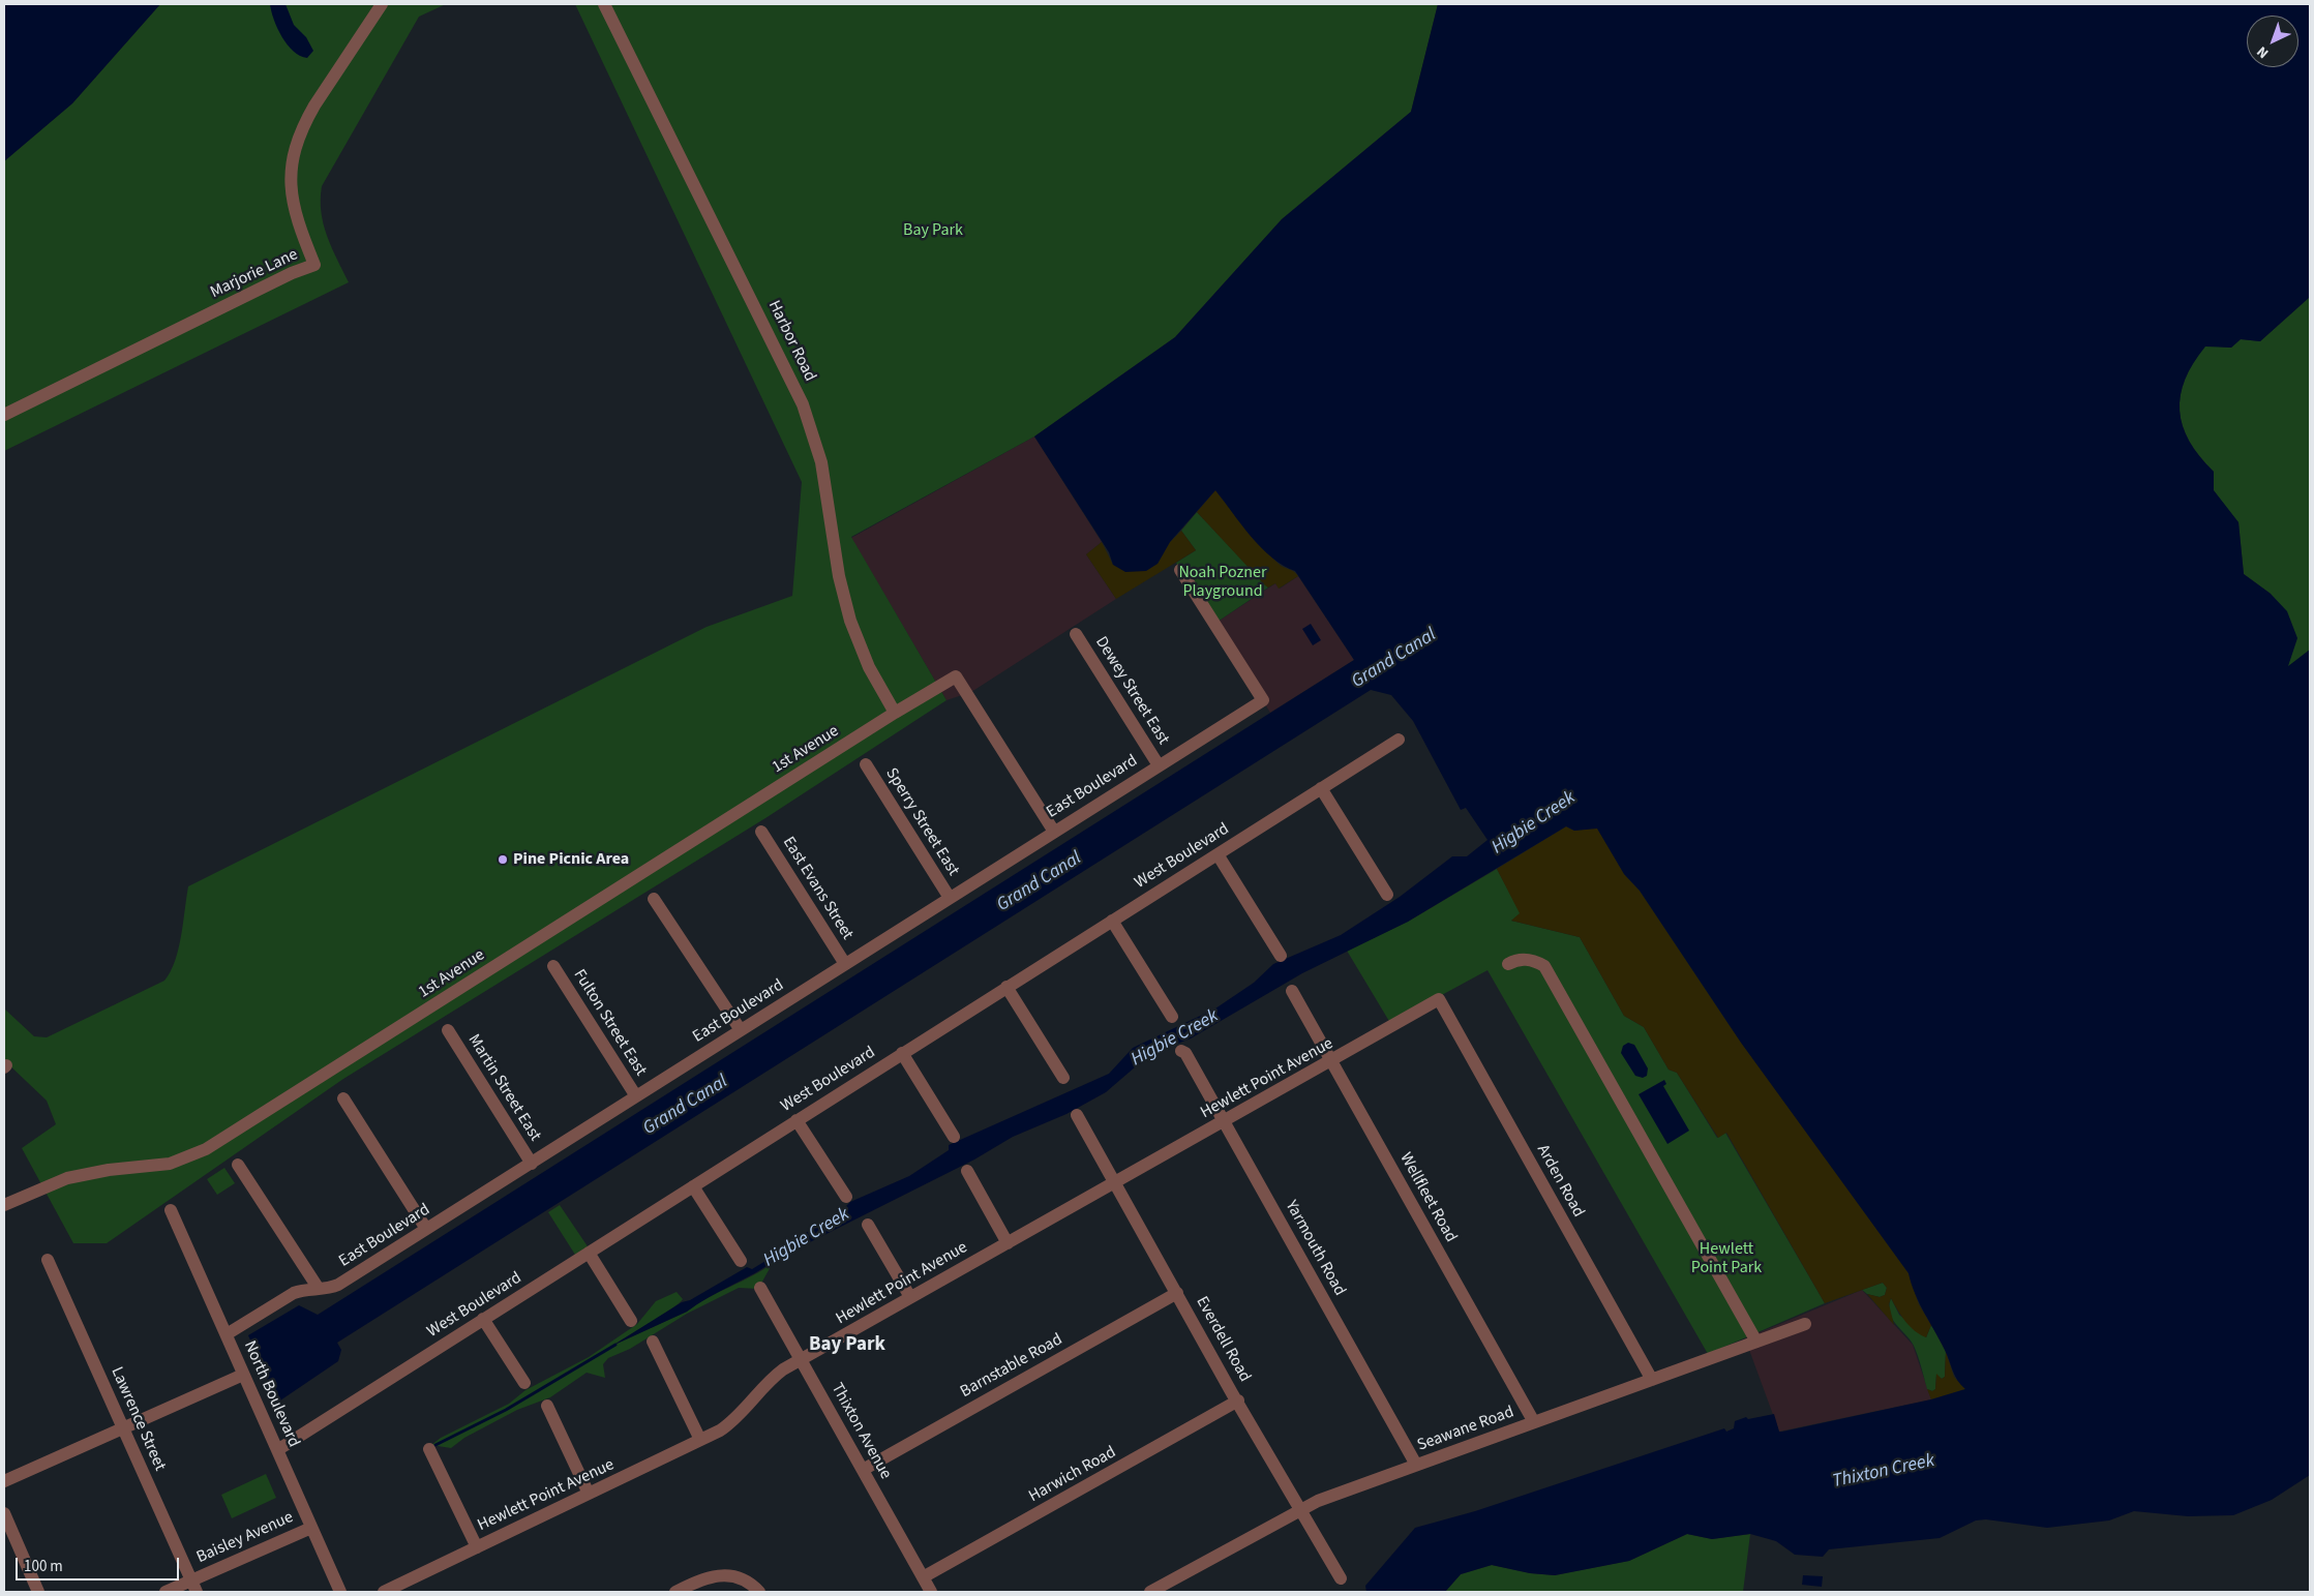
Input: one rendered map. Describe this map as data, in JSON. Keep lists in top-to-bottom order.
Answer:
{
  "streets": {
    "street": [
      "Marjorie Lane",
      "Harbor Road",
      "Dewey Street East",
      "1st Avenue",
      "East Boulevard",
      "Sperry Street East",
      "West Boulevard",
      "East Evans Street",
      "Fulton Street East",
      "Hewlett Point Avenue",
      "Martin Street East",
      "Arden Road",
      "Wellfleet Road",
      "Yarmouth Road",
      "Everdell Road",
      "Barnstable Road",
      "North Boulevard",
      "Lawrence Street",
      "Seawane Road",
      "Thixton Avenue",
      "Harwich Road",
      "Baisley Avenue"
    ]
  },
  "crossings": [
    ["Harbor Road", "1st Avenue"],
    ["Dewey Street East", "East Boulevard"],
    ["1st Avenue", "East Boulevard"],
    ["East Boulevard", "Sperry Street East"],
    ["East Boulevard", "East Evans Street"],
    ["East Boulevard", "Fulton Street East"],
    ["East Boulevard", "Martin Street East"],
    ["East Boulevard", "North Boulevard"],
    ["West Boulevard", "North Boulevard"],
    ["Hewlett Point Avenue", "Arden Road"],
    ["Hewlett Point Avenue", "Wellfleet Road"],
    ["Hewlett Point Avenue", "Yarmouth Road"],
    ["Hewlett Point Avenue", "Everdell Road"],
    ["Hewlett Point Avenue", "Thixton Avenue"],
    ["Arden Road", "Seawane Road"],
    ["Wellfleet Road", "Seawane Road"],
    ["Yarmouth Road", "Seawane Road"],
    ["Everdell Road", "Barnstable Road"],
    ["Everdell Road", "Seawane Road"],
    ["Everdell Road", "Harwich Road"],
    ["Barnstable Road", "Thixton Avenue"],
    ["North Boulevard", "Baisley Avenue"],
    ["Lawrence Street", "Baisley Avenue"],
    ["Thixton Avenue", "Harwich Road"]
  ],
  "districts": ["Bay Park"],
  "water": ["Grand Canal", "Higbie Creek", "Thixton Creek"],
  "parks": ["Bay Park", "Noah Pozner Playground", "Hewlett Point Park"],
  "places": ["Pine Picnic Area"],
  "scale_bar": "100 m",
  "north": "bottom left"
}
